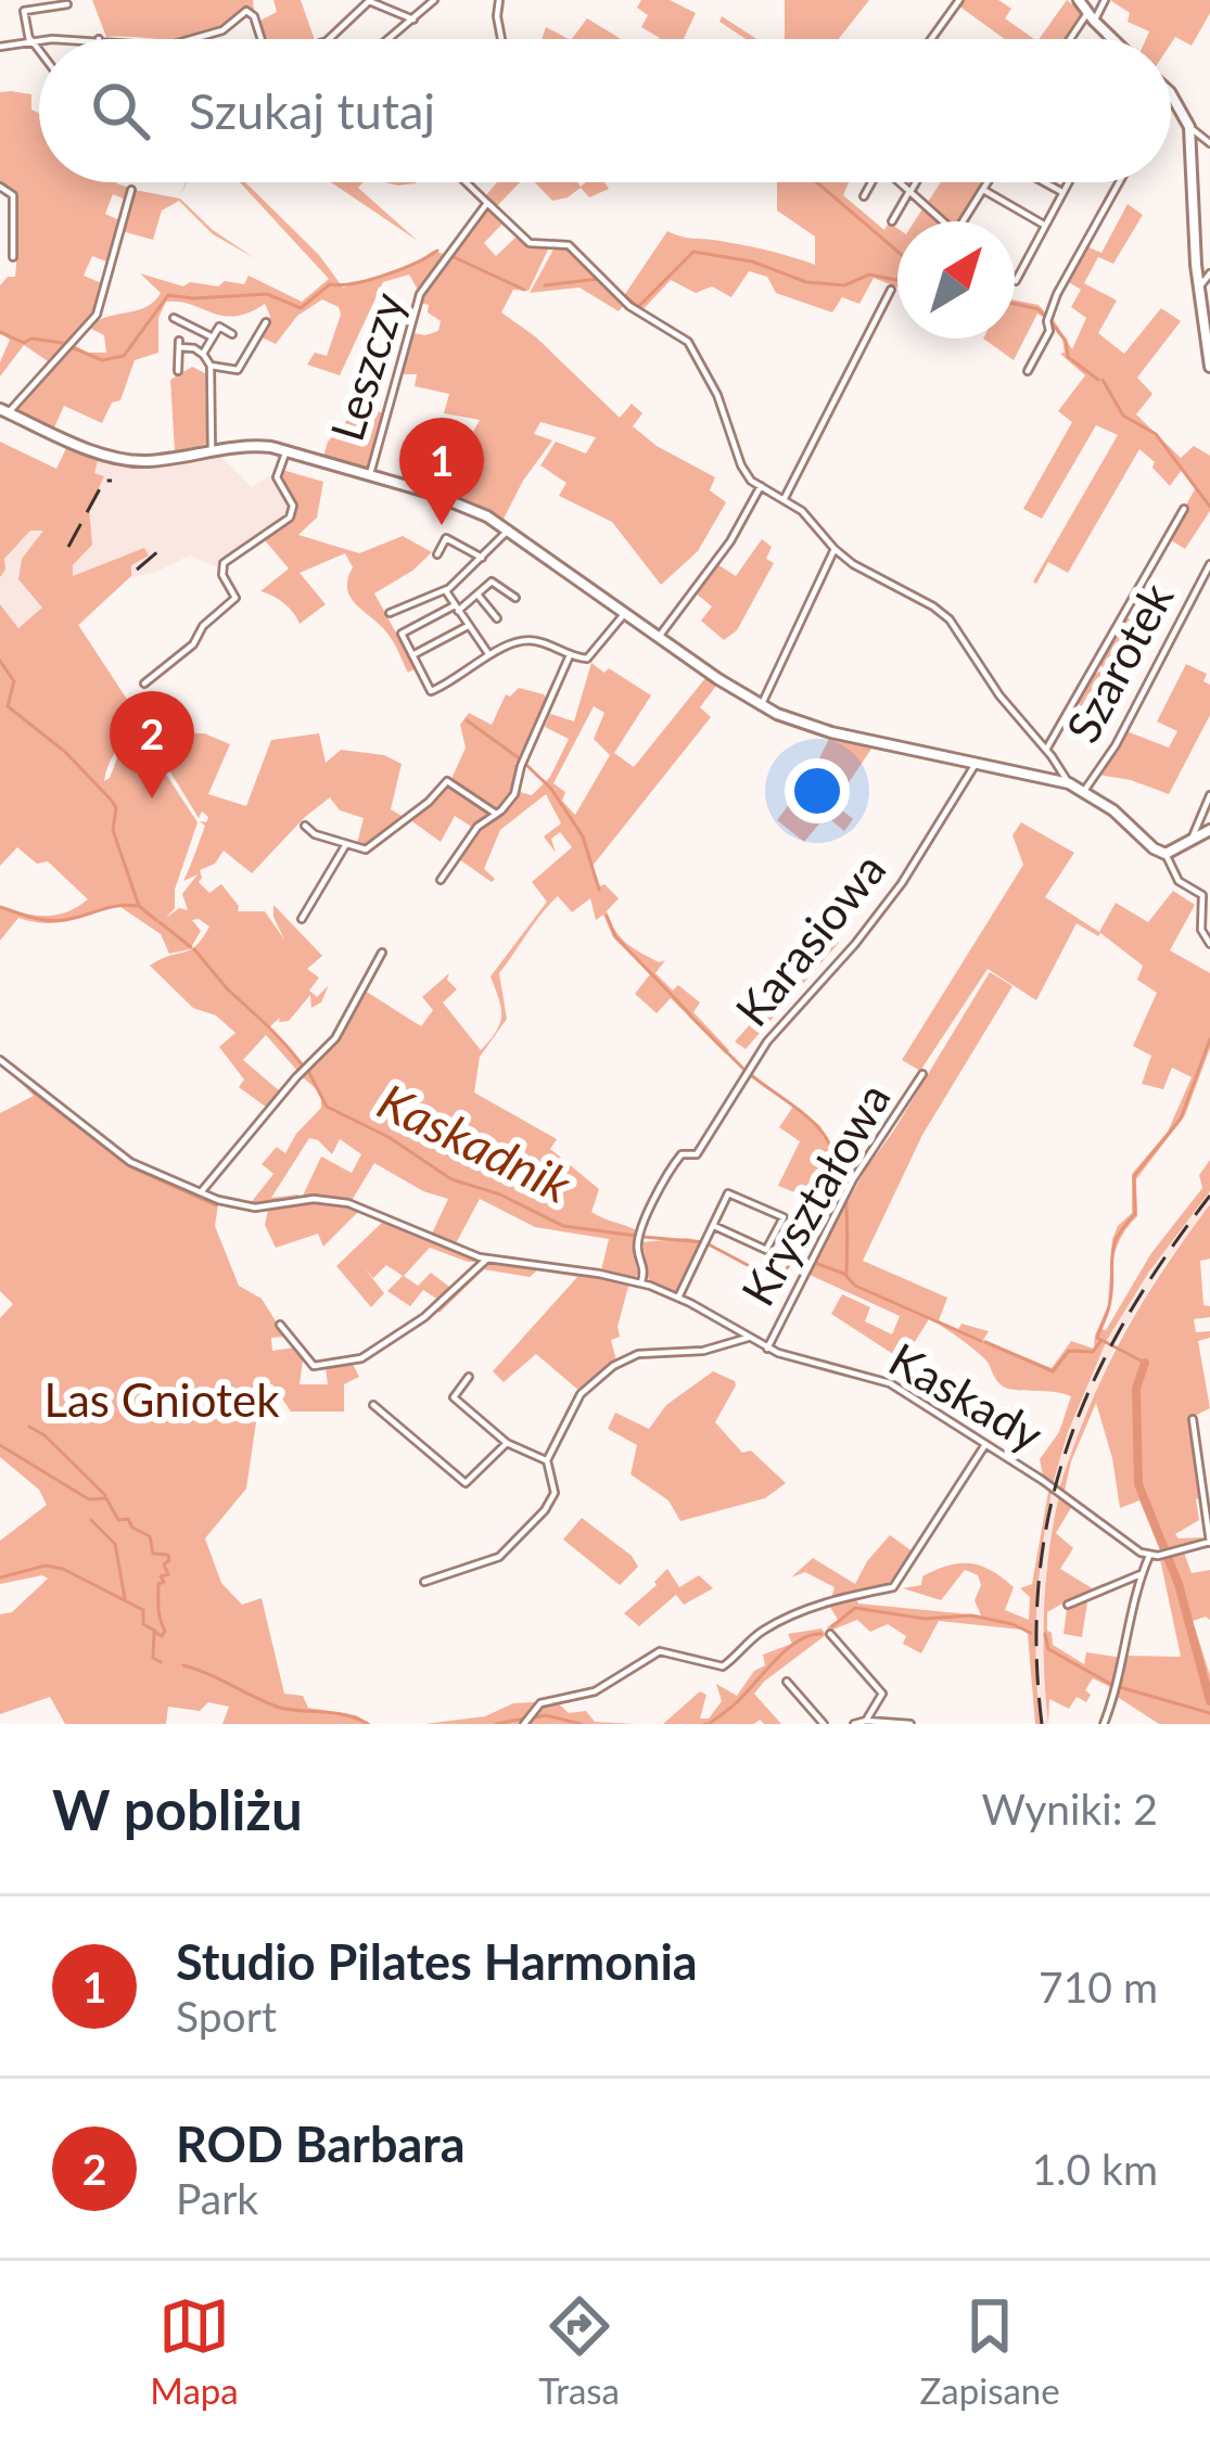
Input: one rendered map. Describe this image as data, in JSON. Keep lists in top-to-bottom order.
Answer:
{
  "streets": {
    "street": [
      "Leszczy",
      "Szarotek",
      "Karasiowa",
      "Kryształowa",
      "Kaskady"
    ]
  },
  "crossings": [
    ["Karasiowa", "Kaskady"],
    ["Kryształowa", "Kaskady"]
  ],
  "water": ["Kaskadnik"],
  "parks": ["Las Gniotek"],
  "north": "top right",
  "page": {
    "search": "Szukaj tutaj",
    "pins": ["1", "2"],
    "heading": ["W pobliżu", "Wyniki: 2"],
    "list": [
      {
        "mark": "1",
        "name": "Studio Pilates Harmonia",
        "note": "Sport",
        "value": "710 m"
      },
      {
        "mark": "2",
        "name": "ROD Barbara",
        "note": "Park",
        "value": "1.0 km"
      }
    ],
    "nav": ["Mapa", "Trasa", "Zapisane"]
  }
}
